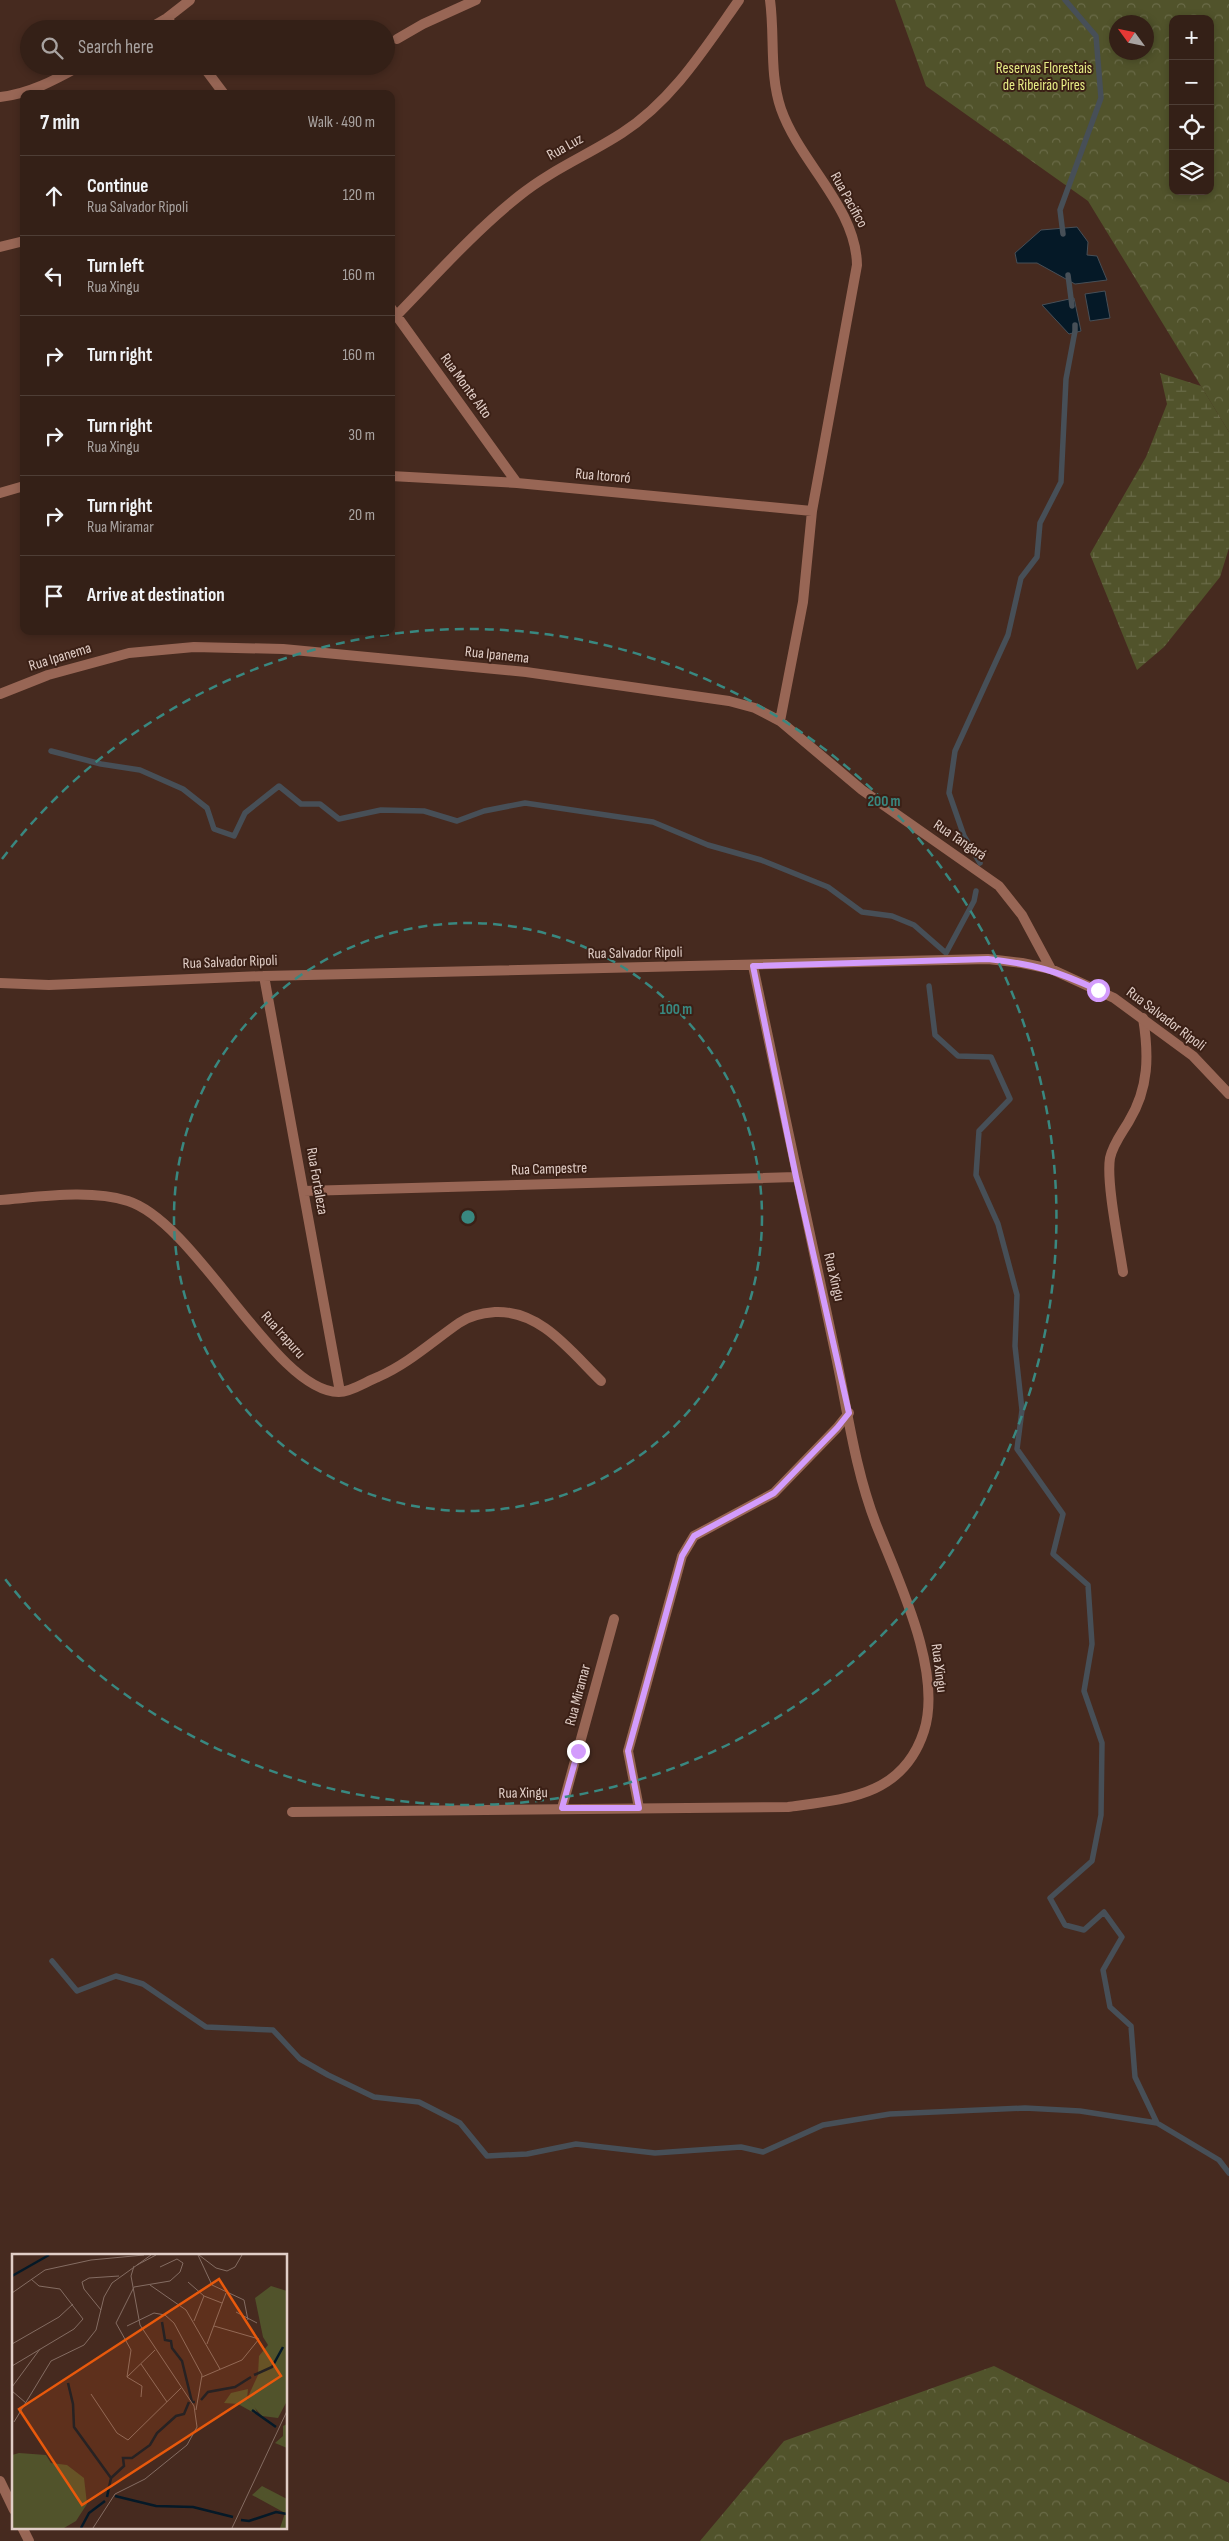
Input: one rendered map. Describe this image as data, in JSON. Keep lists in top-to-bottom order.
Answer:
{
  "streets": {
    "street": [
      "Rua Luz",
      "Rua Pacifico",
      "Rua Monte Alto",
      "Rua Itororó",
      "Rua Ipanema",
      "Rua Tangará",
      "Rua Salvador Ripoli",
      "Rua Campestre",
      "Rua Fortaleza",
      "Rua Xingu",
      "Rua Irapuru",
      "Rua Miramar"
    ]
  },
  "crossings": [
    ["Rua Pacifico", "Rua Itororó"],
    ["Rua Monte Alto", "Rua Itororó"],
    ["Rua Ipanema", "Rua Tangará"],
    ["Rua Tangará", "Rua Salvador Ripoli"],
    ["Rua Salvador Ripoli", "Rua Fortaleza"],
    ["Rua Salvador Ripoli", "Rua Xingu"],
    ["Rua Campestre", "Rua Fortaleza"],
    ["Rua Campestre", "Rua Xingu"],
    ["Rua Fortaleza", "Rua Irapuru"],
    ["Rua Xingu", "Rua Miramar"]
  ],
  "parks": ["Reservas Florestais de Ribeirão Pires"],
  "north": "top left",
  "page": {
    "map_buttons": ["+", "−"],
    "search": "Search here",
    "heading": ["7 min", "Walk · 490 m"],
    "list": [
      ["Continue", "Rua Salvador Ripoli", "120 m"],
      ["Turn left", "Rua Xingu", "160 m"],
      ["Turn right", "160 m"],
      ["Turn right", "Rua Xingu", "30 m"],
      ["Turn right", "Rua Miramar", "20 m"],
      "Arrive at destination"
    ]
  },
  "rings": ["200 m", "100 m"]
}
